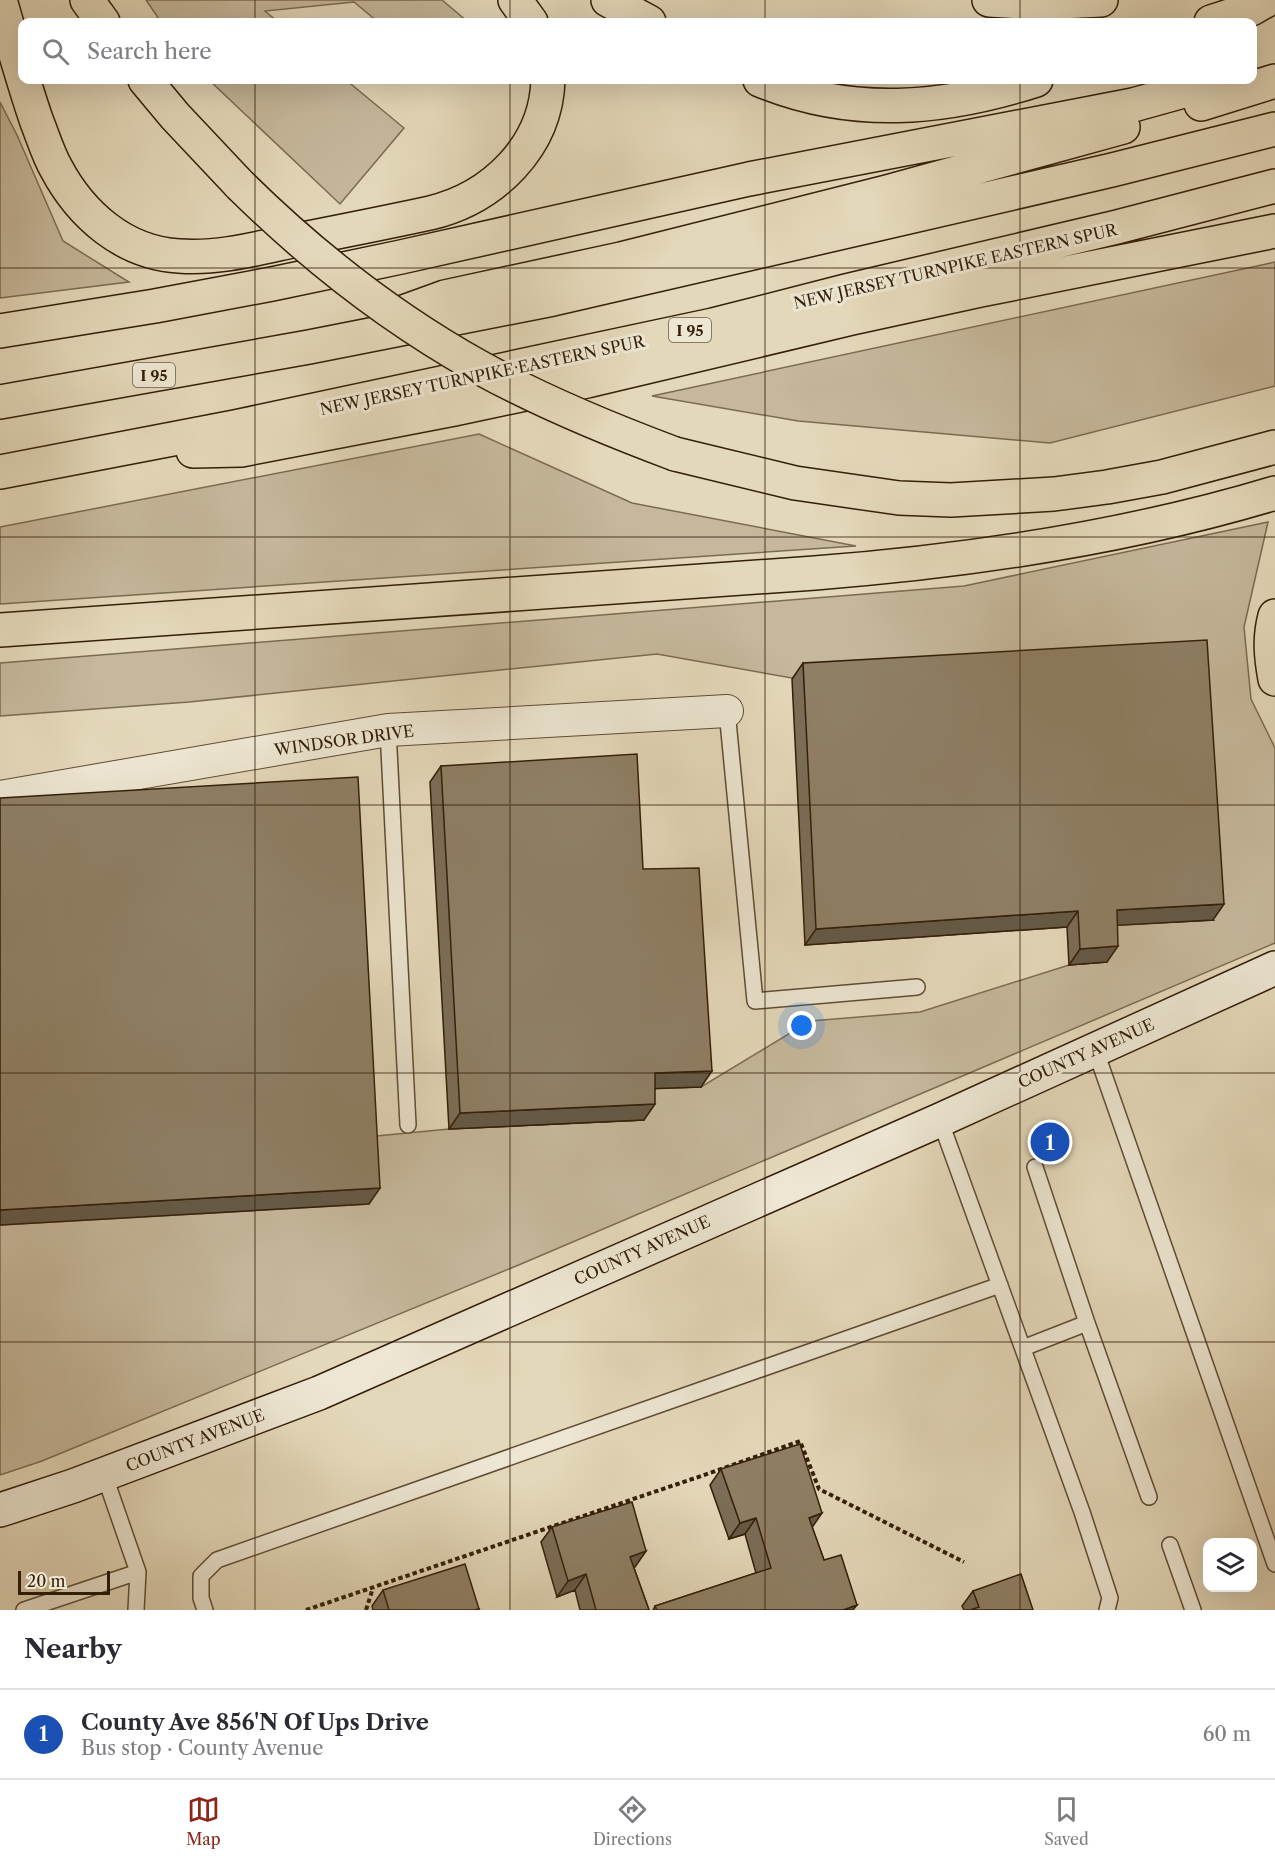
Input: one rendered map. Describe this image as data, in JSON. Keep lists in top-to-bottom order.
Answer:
{
  "streets": {
    "highway": ["NEW JERSEY TURNPIKE EASTERN SPUR", "I 95"],
    "main road": ["COUNTY AVENUE"],
    "street": ["WINDSOR DRIVE"]
  },
  "scale_bar": "20 m",
  "page": {
    "search": "Search here",
    "pins": "1",
    "scale": "20 m",
    "heading": "Nearby",
    "list": [
      {
        "mark": "1",
        "name": "County Ave 856'N Of Ups Drive",
        "note": "Bus stop · County Avenue",
        "value": "60 m"
      }
    ],
    "nav": ["Map", "Directions", "Saved"]
  }
}
